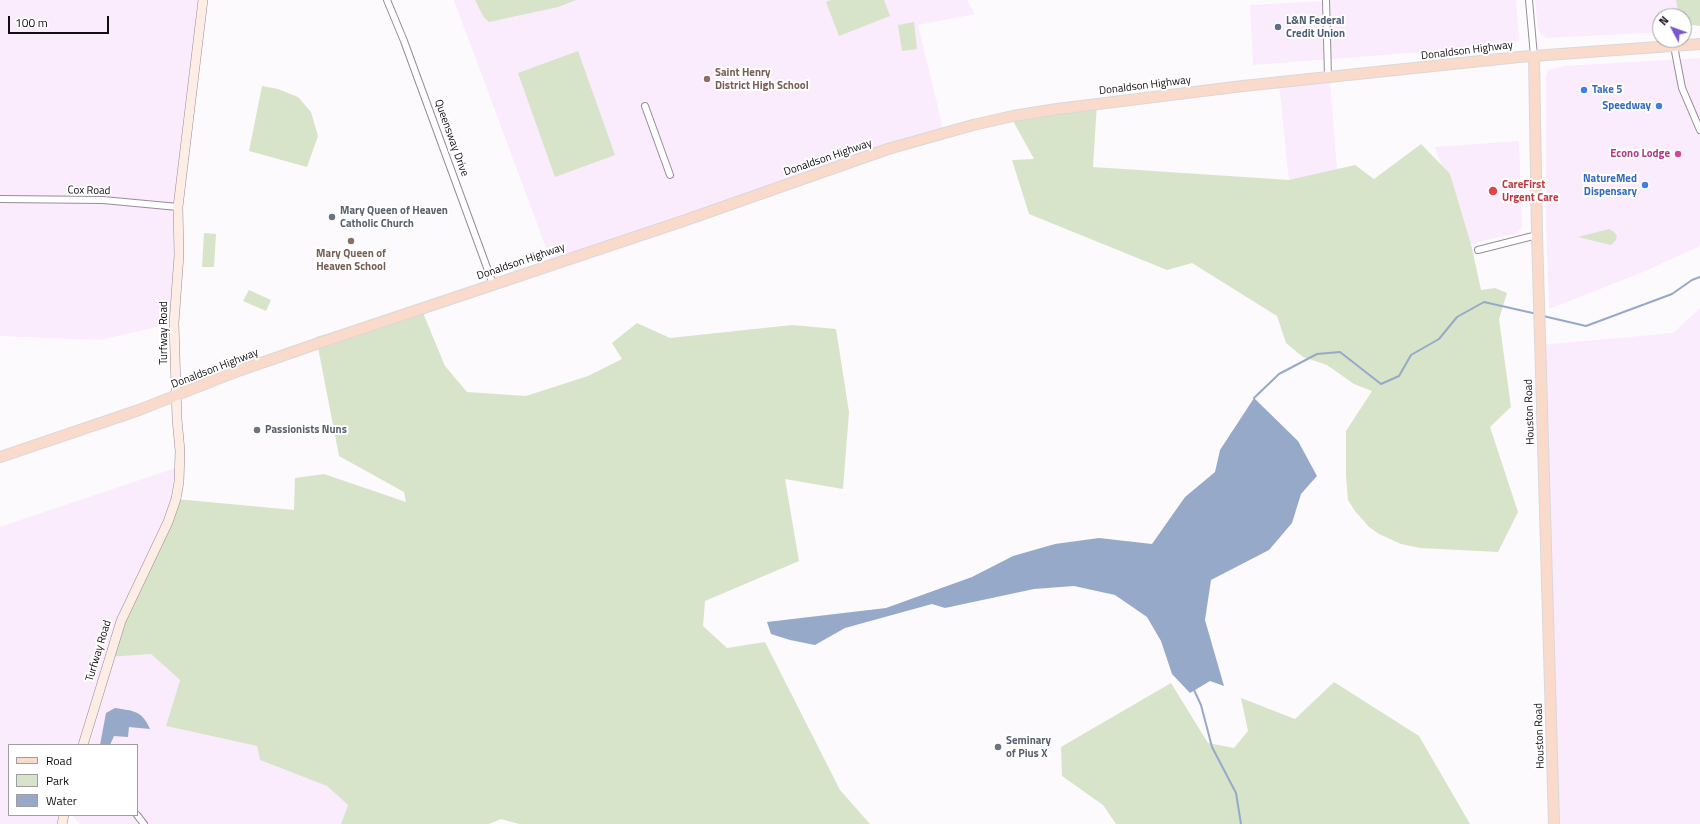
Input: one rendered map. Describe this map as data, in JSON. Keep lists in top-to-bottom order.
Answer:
{
  "streets": {
    "main road": ["Donaldson Highway", "Turfway Road", "Houston Road"],
    "street": ["Queensway Drive", "Cox Road"]
  },
  "crossings": [
    ["Donaldson Highway", "Queensway Drive"],
    ["Donaldson Highway", "Turfway Road"],
    ["Donaldson Highway", "Houston Road"],
    ["Cox Road", "Turfway Road"]
  ],
  "places": [
    "L&N Federal Credit Union",
    "Saint Henry District High School",
    "Take 5",
    "Speedway",
    "Econo Lodge",
    "NatureMed Dispensary",
    "CareFirst Urgent Care",
    "Mary Queen of Heaven Catholic Church",
    "Mary Queen of Heaven School",
    "Passionists Nuns",
    "Seminary of Pius X"
  ],
  "legend": ["Road", "Park", "Water"],
  "scale_bar": "100 m",
  "north": "top left"
}
